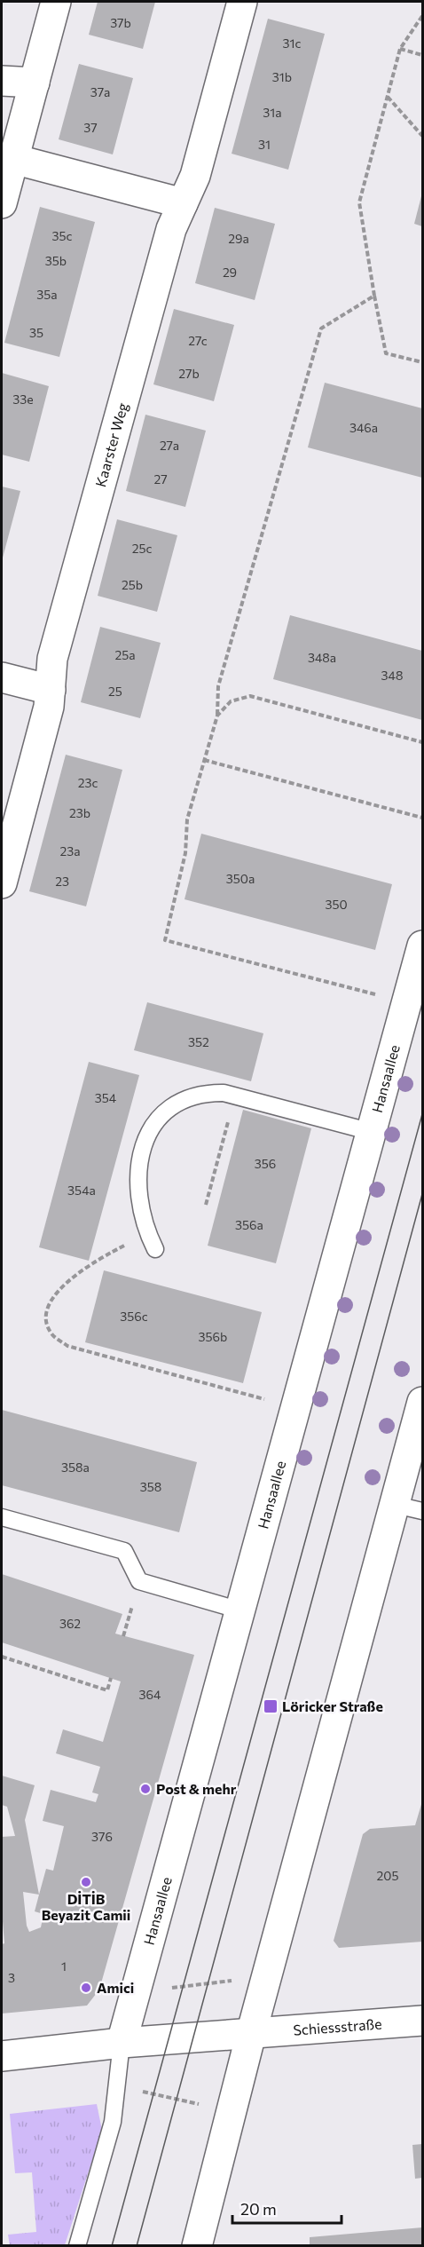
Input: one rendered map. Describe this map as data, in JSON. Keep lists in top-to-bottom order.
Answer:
{
  "streets": {
    "street": ["Kaarster Weg", "Hansaallee", "Schiessstraße"]
  },
  "places": {
    "transit": ["Löricker Straße"],
    "other": ["Post & mehr", "DİTİB Beyazit Camii", "Amici"]
  },
  "house_numbers": [
    "37b",
    "31c",
    "31b",
    "37a",
    "31a",
    "37",
    "31",
    "35c",
    "29a",
    "35b",
    "29",
    "35a",
    "35",
    "27c",
    "27b",
    "33e",
    "346a",
    "27a",
    "27",
    "25c",
    "25b",
    "25a",
    "348a",
    "348",
    "25",
    "23c",
    "23b",
    "23a",
    "350a",
    "23",
    "350",
    "352",
    "354",
    "356",
    "354a",
    "356a",
    "356c",
    "356b",
    "358a",
    "358",
    "362",
    "364",
    "376",
    "205",
    "1",
    "3"
  ],
  "scale_bar": "20 m"
}
